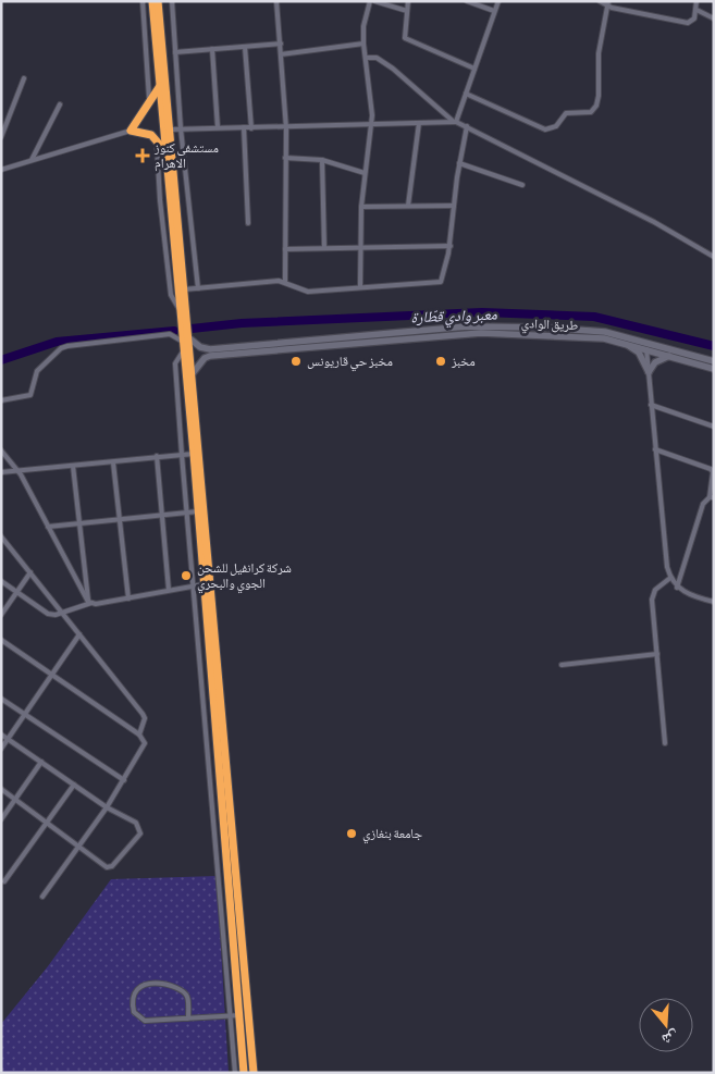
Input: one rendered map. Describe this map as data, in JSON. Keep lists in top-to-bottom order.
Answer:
{
  "streets": {
    "main road": ["طريق الوادي"]
  },
  "water": ["معبر وادي قطّارة"],
  "places": {
    "health": ["مستشفى كنوز الاهرام"],
    "other": [
      "مخبز حي قاريونس",
      "مخبز",
      "شركة كرانفيل للشحن الجوي والبحري",
      "جامعة بنغازي"
    ]
  },
  "north": "bottom"
}
